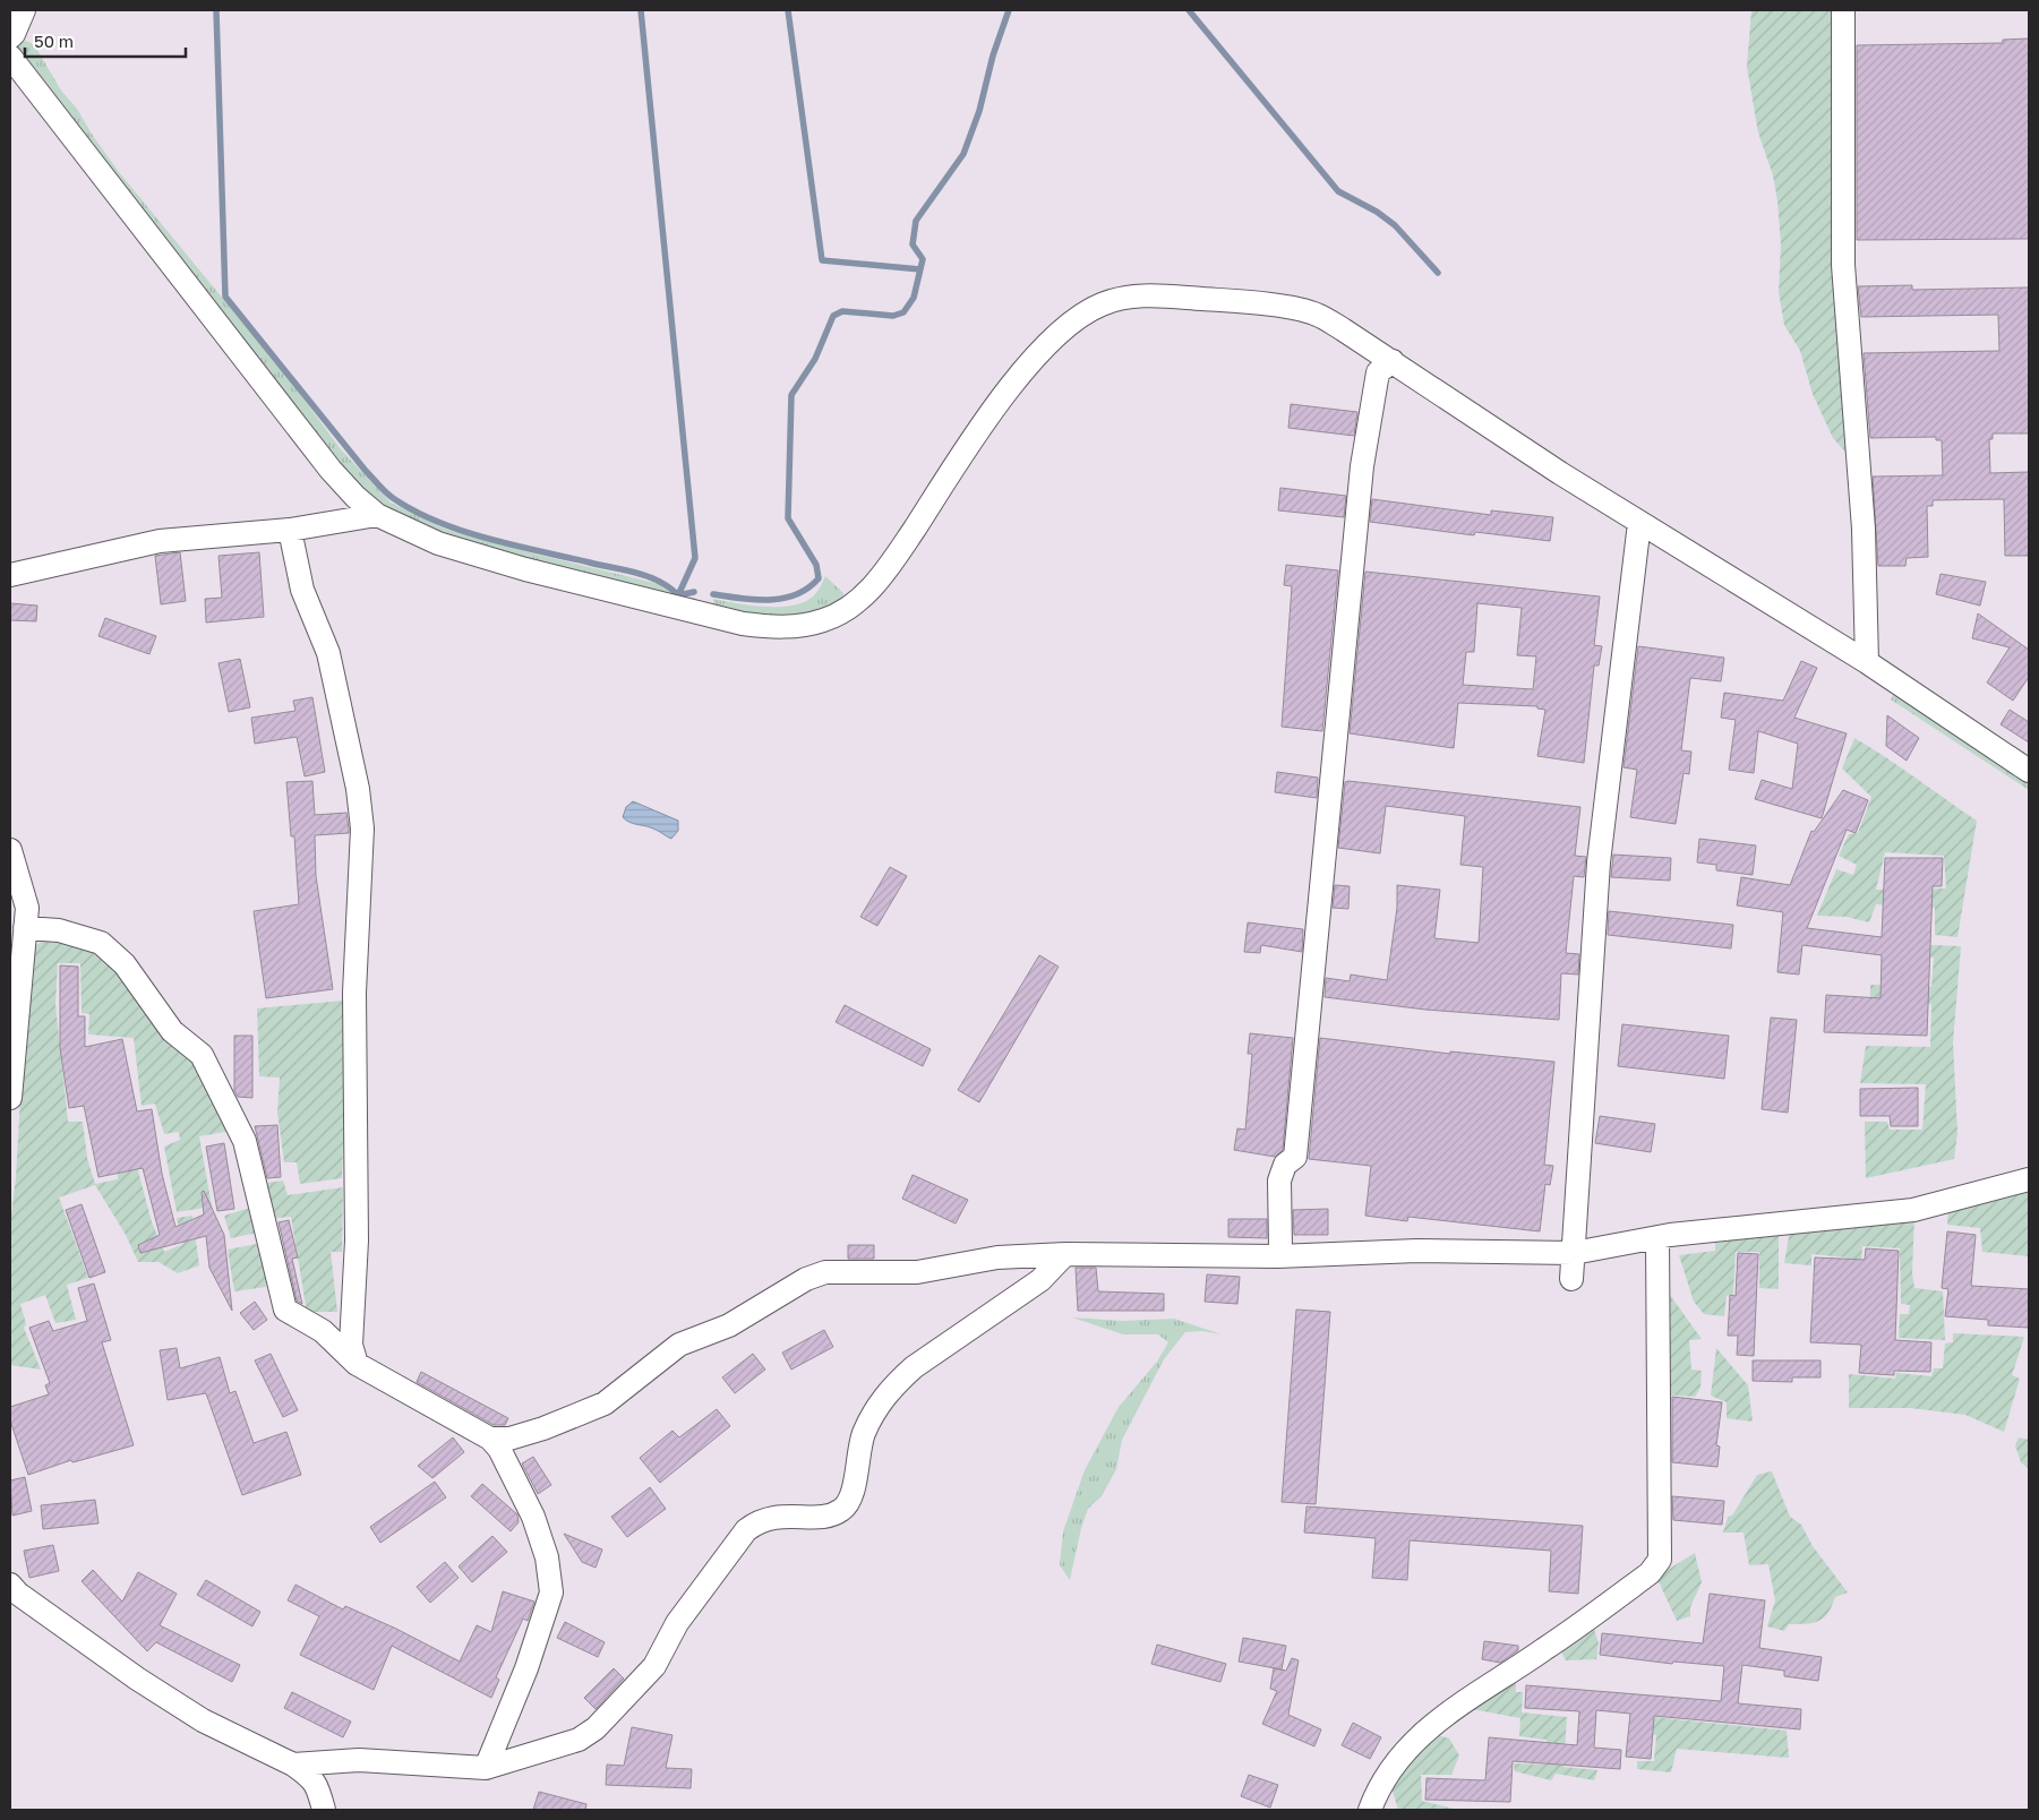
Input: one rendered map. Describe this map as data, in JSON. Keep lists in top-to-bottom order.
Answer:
{
  "scale_bar": "50 m"
}
